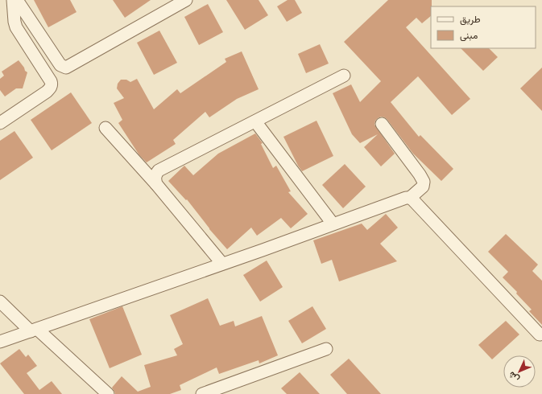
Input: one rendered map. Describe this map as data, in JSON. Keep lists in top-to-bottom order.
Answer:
{
  "legend": ["طريق", "مبنى"],
  "north": "bottom left"
}
